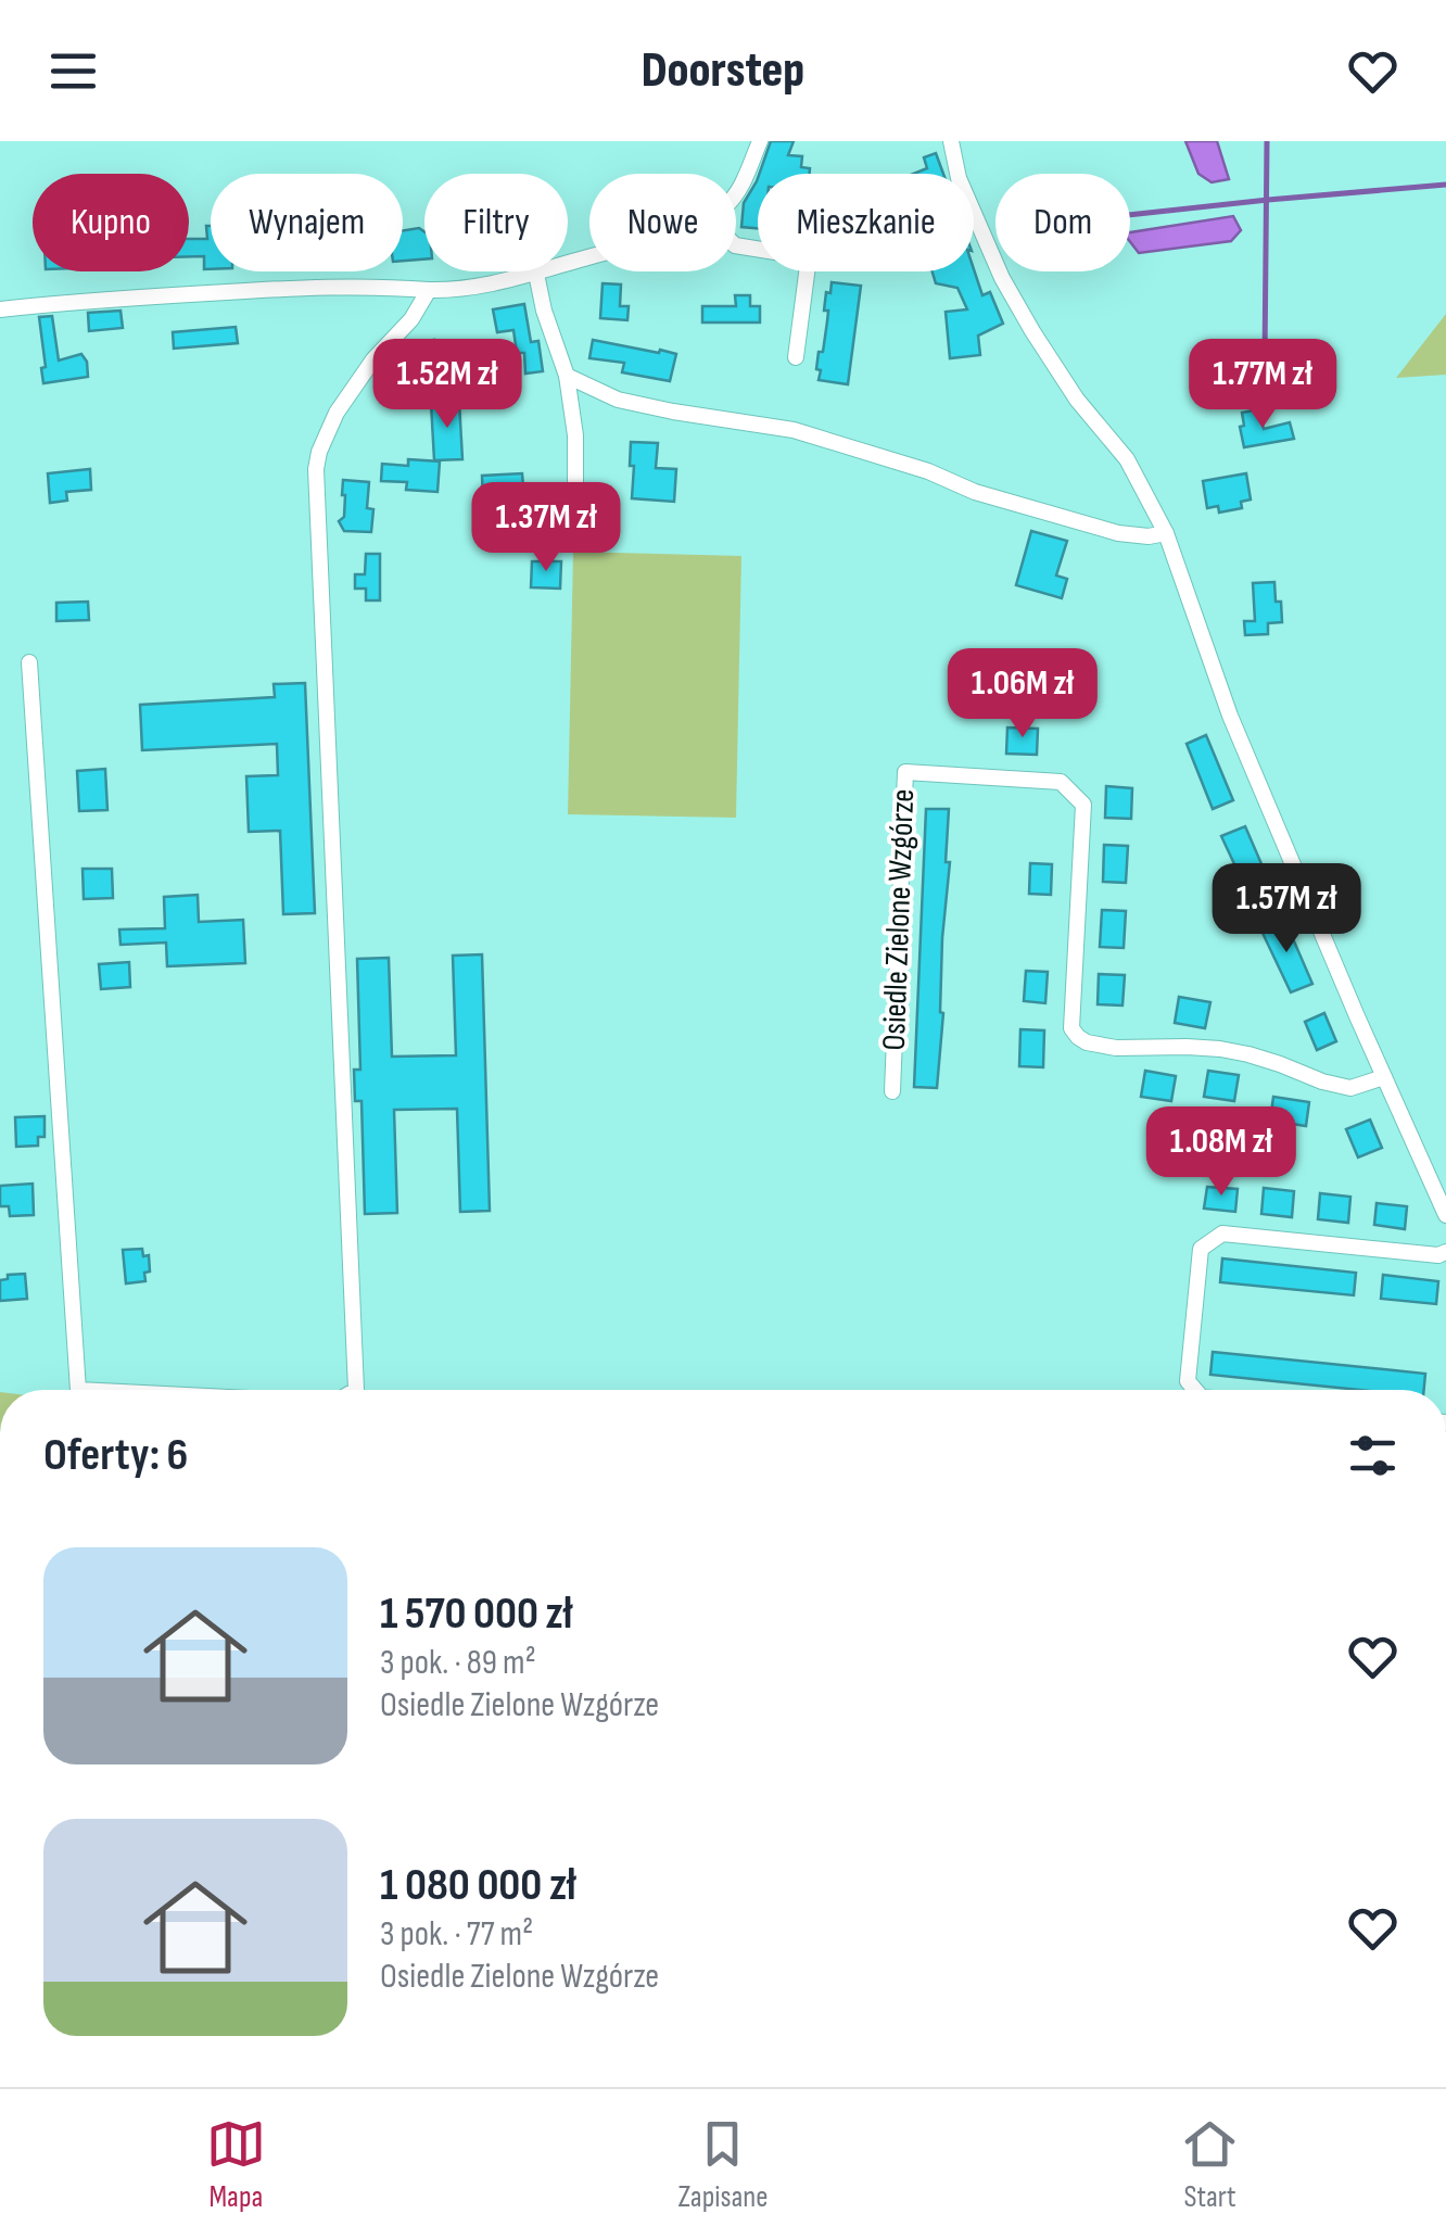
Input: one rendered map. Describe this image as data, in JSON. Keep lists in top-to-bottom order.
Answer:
{
  "streets": {
    "street": ["Osiedle Zielone Wzgórze"]
  },
  "page": {
    "header": "Doorstep",
    "chip": [
      "Kupno",
      "Wynajem",
      "Filtry",
      "Nowe",
      "Mieszkanie",
      "Dom"
    ],
    "price": [
      "1.52M zł",
      "1.77M zł",
      "1.37M zł",
      "1.06M zł",
      "1.57M zł",
      "1.08M zł"
    ],
    "heading": "Oferty: 6",
    "list": [
      {
        "name": "1 570 000 zł",
        "note": "3 pok. · 89 m² · Osiedle Zielone Wzgórze"
      },
      {
        "name": "1 080 000 zł",
        "note": "3 pok. · 77 m² · Osiedle Zielone Wzgórze"
      }
    ],
    "tabs": ["Mapa", "Zapisane", "Start"]
  }
}
